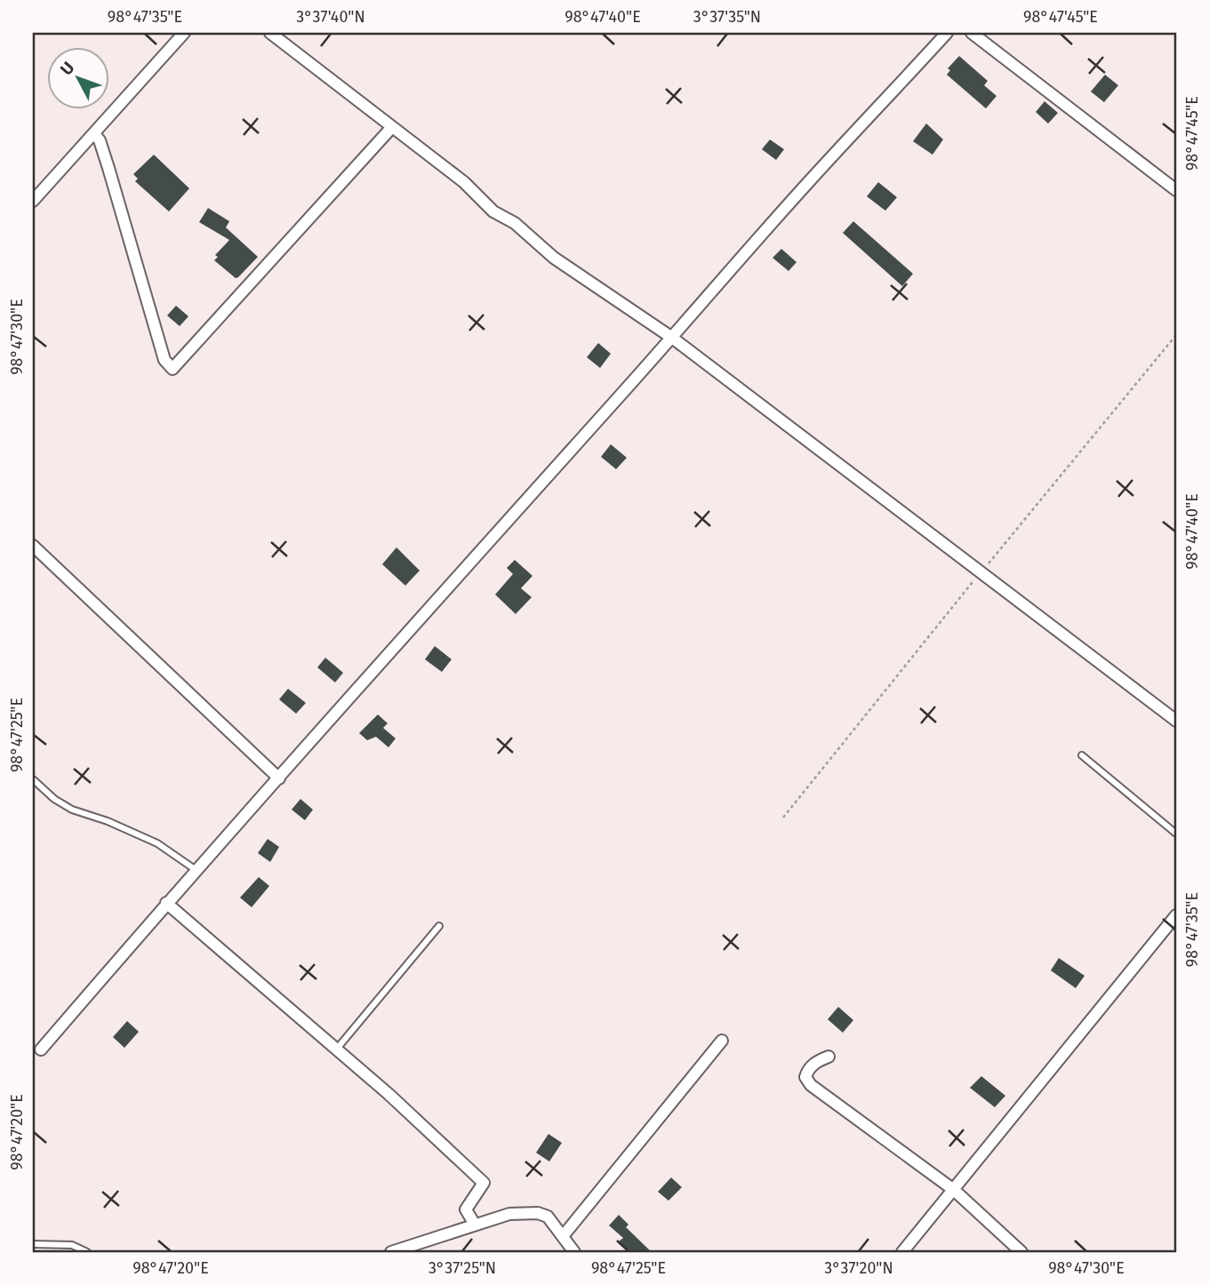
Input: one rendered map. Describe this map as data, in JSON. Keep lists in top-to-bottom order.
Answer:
{
  "north": "top left",
  "coordinates": [
    "98°47'35\"E",
    "3°37'40\"N",
    "98°47'40\"E",
    "3°37'35\"N",
    "98°47'45\"E",
    "98°47'30\"E",
    "98°47'25\"E",
    "98°47'20\"E",
    "3°37'25\"N",
    "3°37'20\"N"
  ]
}
